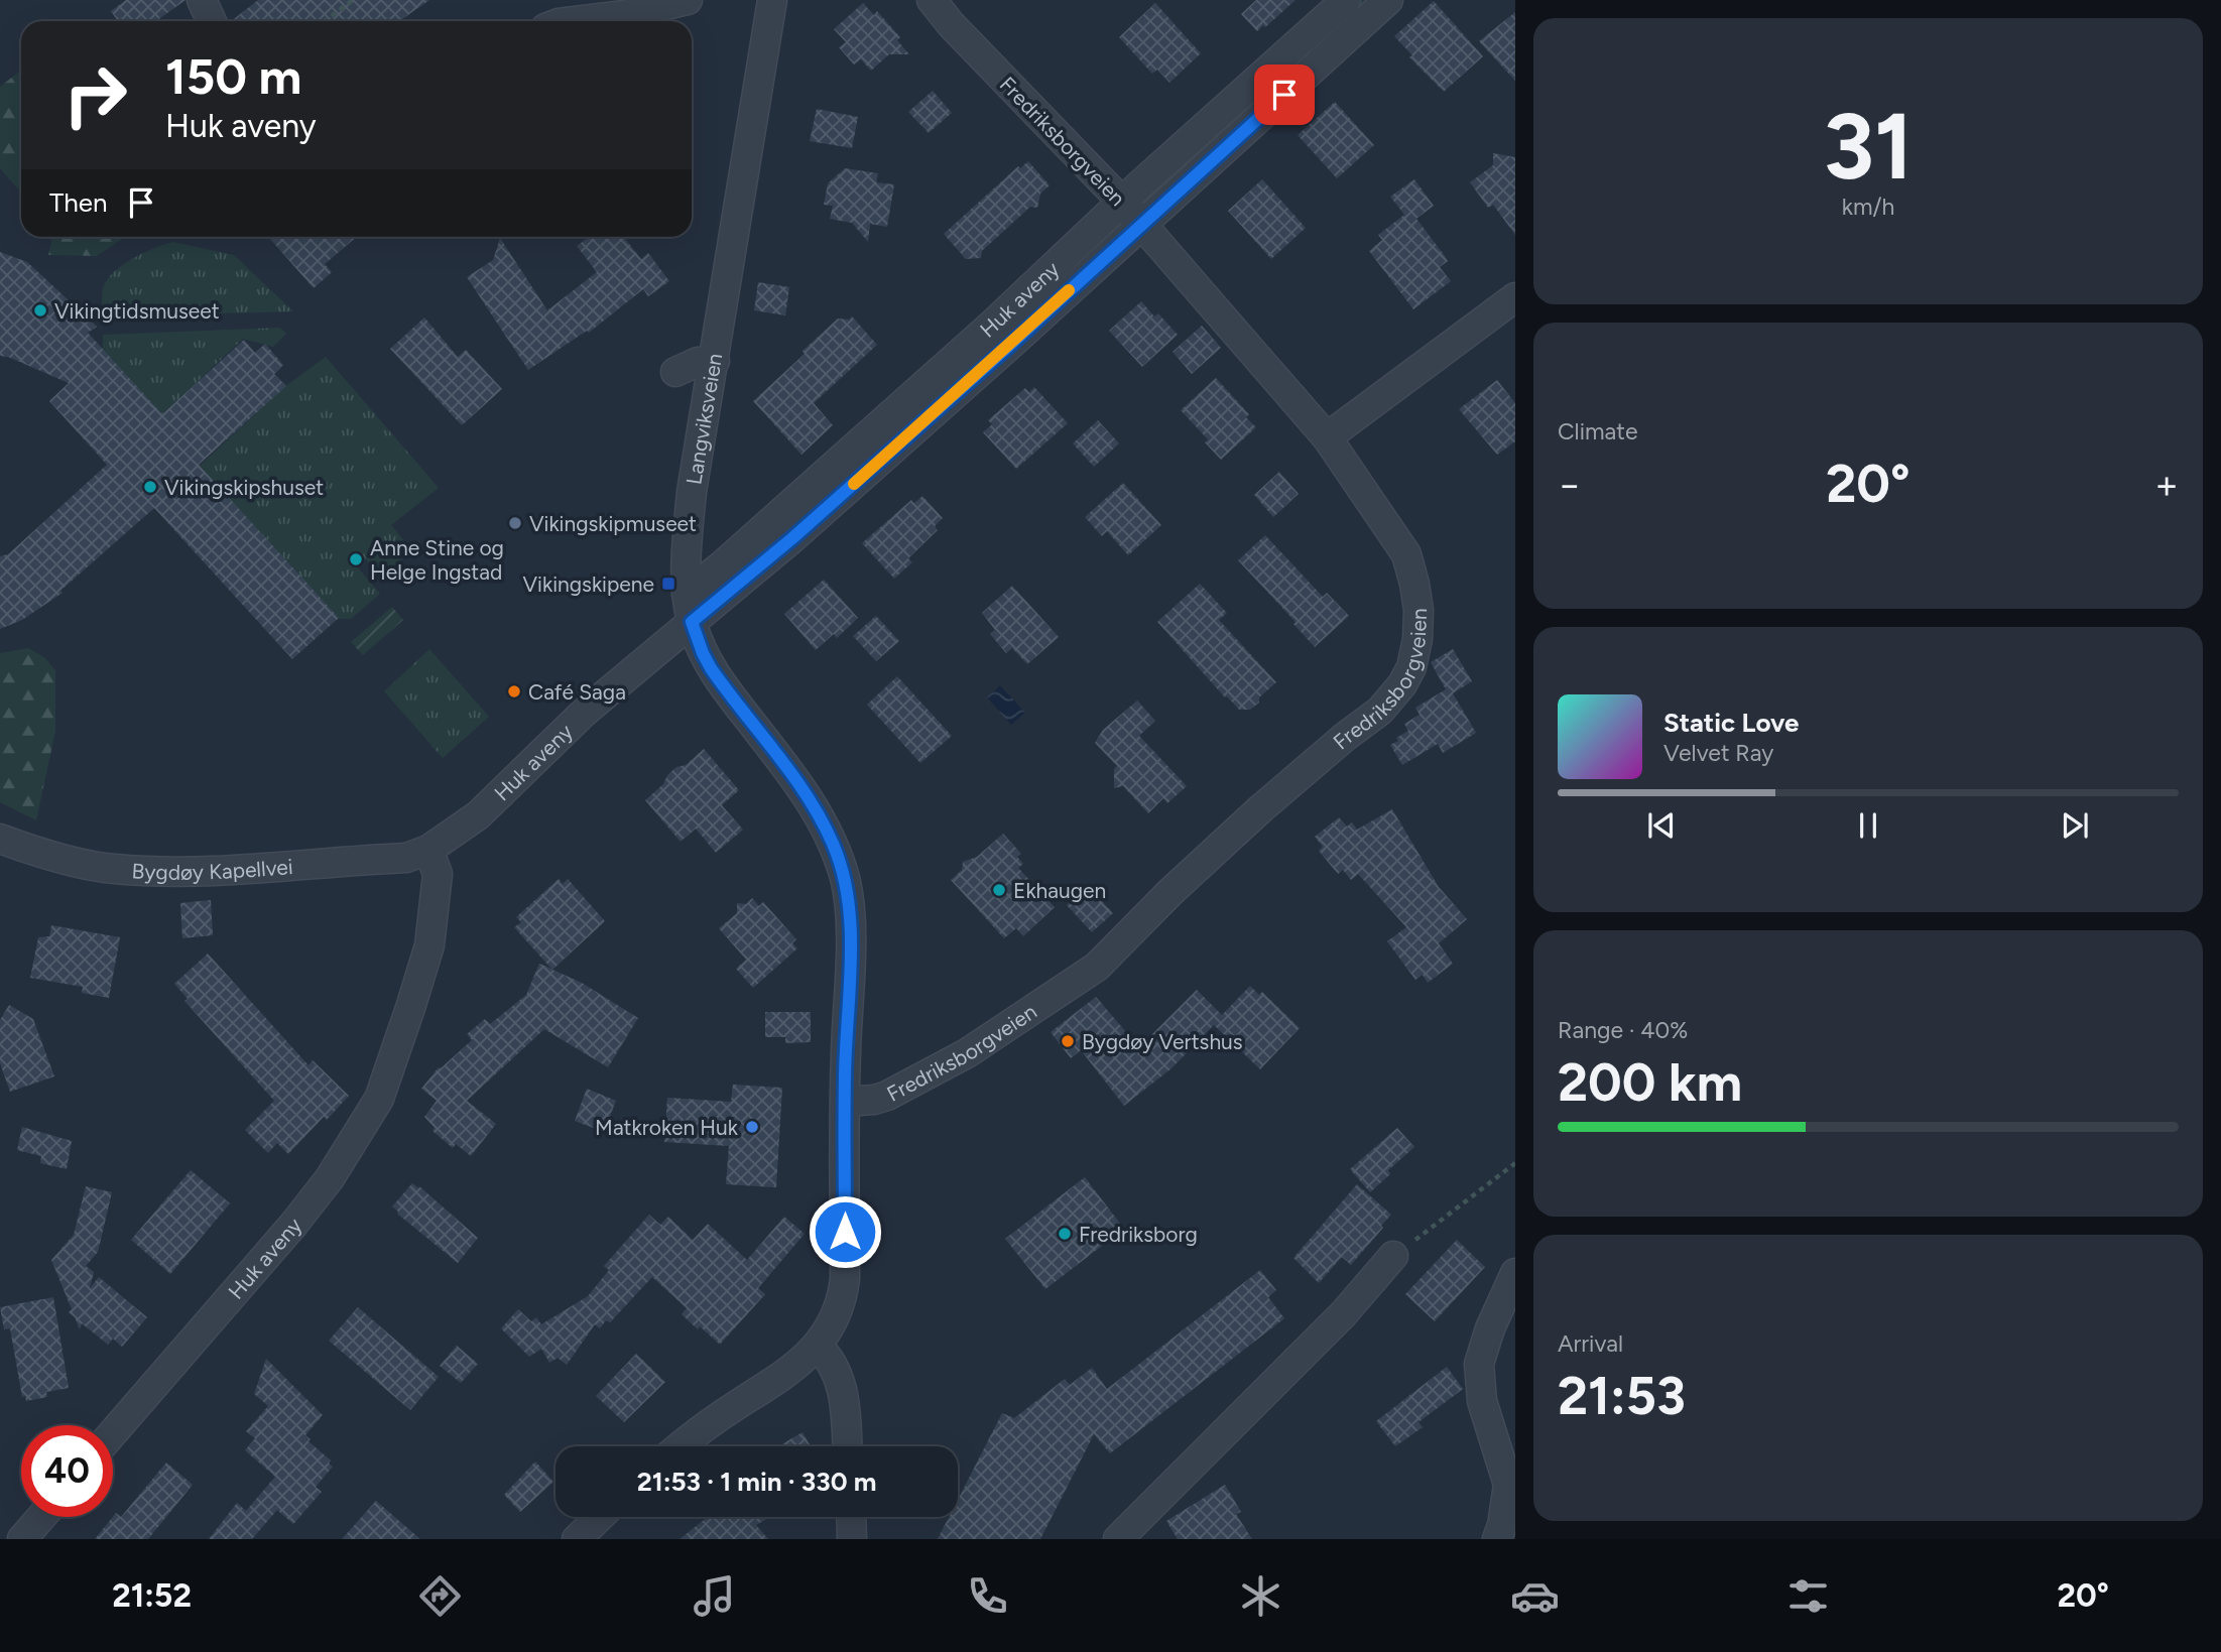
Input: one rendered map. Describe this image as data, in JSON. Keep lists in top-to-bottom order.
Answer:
{
  "streets": {
    "street": [
      "Fredriksborgveien",
      "Huk aveny",
      "Langviksveien",
      "Bygdøy Kapellvei"
    ]
  },
  "crossings": [
    ["Fredriksborgveien", "Huk aveny"],
    ["Fredriksborgveien", "Langviksveien"],
    ["Huk aveny", "Langviksveien"],
    ["Huk aveny", "Bygdøy Kapellvei"]
  ],
  "places": {
    "other": [
      "Vikingtidsmuseet",
      "Vikingskipshuset",
      "Vikingskipmuseet",
      "Anne Stine og Helge Ingstad",
      "Café Saga",
      "Ekhaugen",
      "Bygdøy Vertshus",
      "Matkroken Huk",
      "Fredriksborg"
    ],
    "transit": ["Vikingskipene"]
  },
  "page": {
    "tile": [
      ["31", "km/h"],
      "Climate",
      ["Range · 40%", "200 km"],
      ["Arrival", "21:53"]
    ],
    "turn": ["150 m", "Huk aveny"],
    "then": "Then",
    "heat": ["−", "20°", "+"],
    "song": ["Static Love", "Velvet Ray"],
    "limit": "40",
    "trip": "21:53 · 1 min · 330 m",
    "tabs": ["21:52", "20°"]
  }
}
